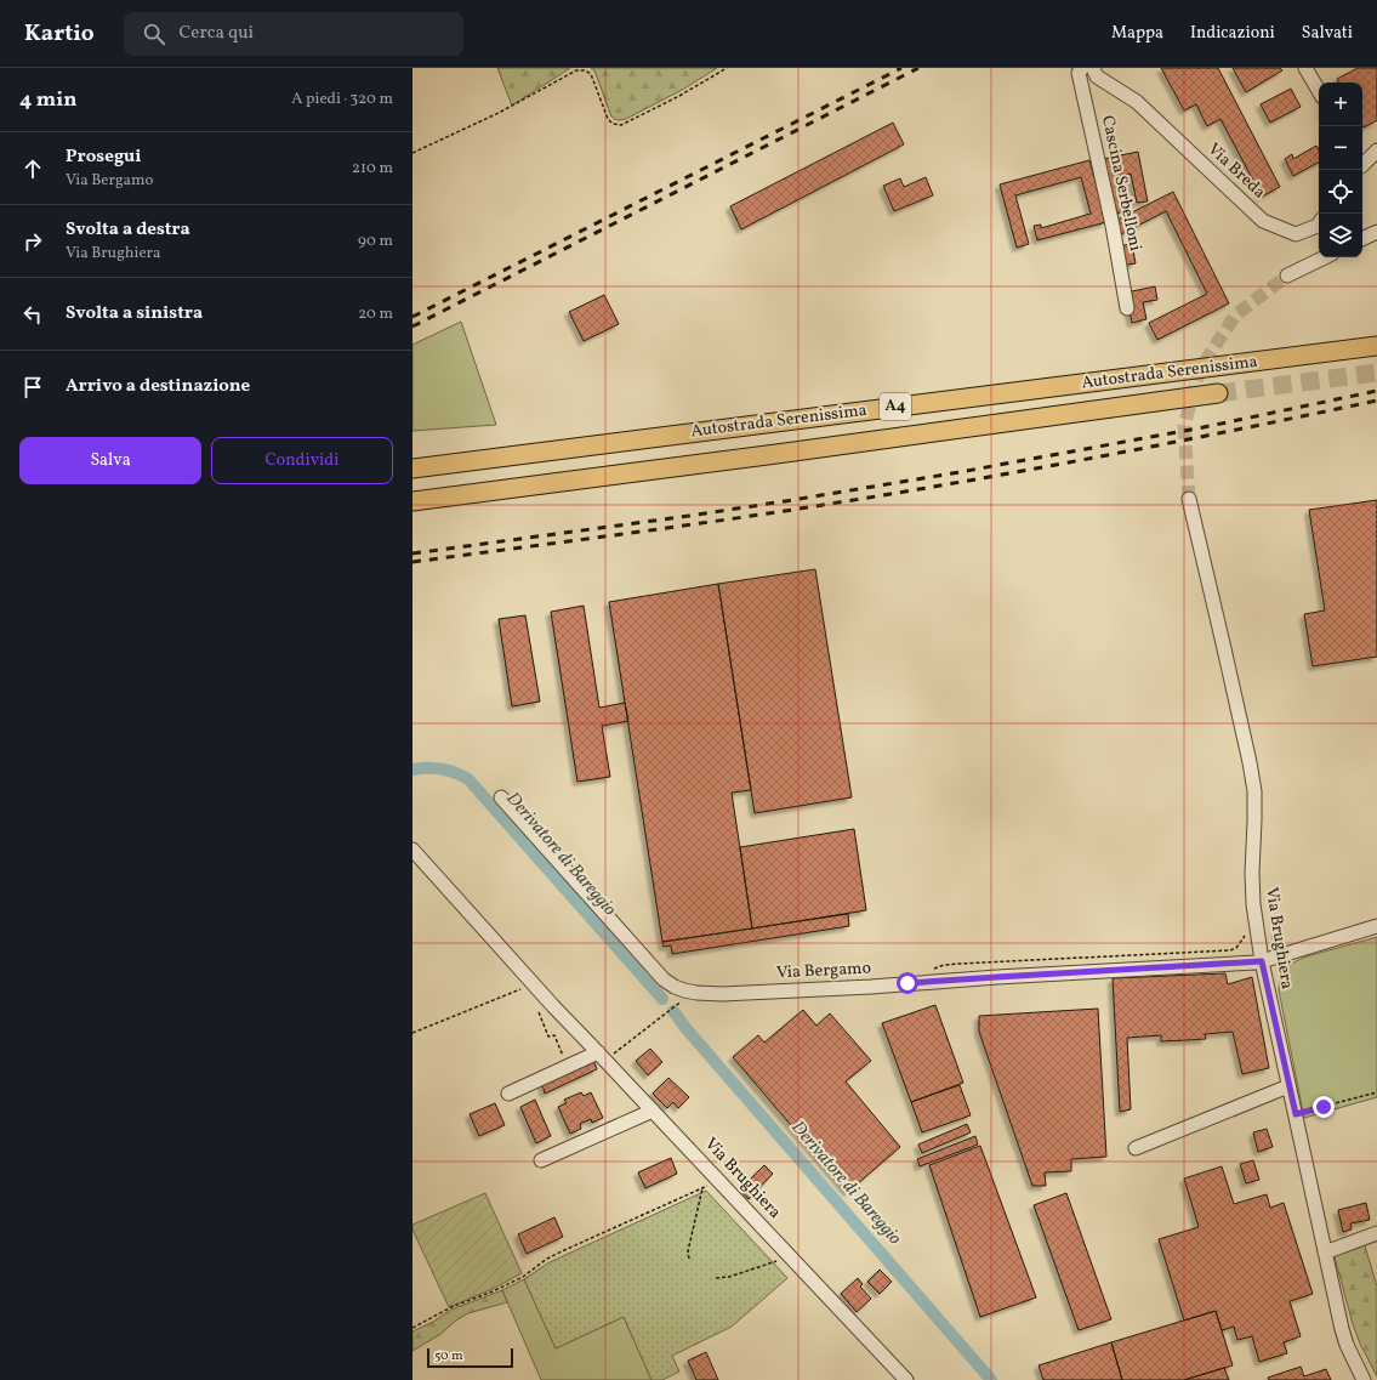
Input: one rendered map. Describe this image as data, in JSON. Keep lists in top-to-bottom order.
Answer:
{
  "streets": {
    "highway": ["Autostrada Serenissima", "A4"],
    "street": [
      "Via Breda",
      "Cascina Serbelloni",
      "Via Brughiera",
      "Via Bergamo"
    ]
  },
  "crossings": [
    ["Via Brughiera", "Via Bergamo"]
  ],
  "water": ["Derivatore di Bareggio"],
  "scale_bar": "50 m",
  "page": {
    "header": "Kartio",
    "search": "Cerca qui",
    "nav": ["Mappa", "Indicazioni", "Salvati"],
    "heading": ["4 min", "A piedi · 320 m"],
    "map_buttons": ["+", "−"],
    "list": [
      ["Prosegui", "Via Bergamo", "210 m"],
      ["Svolta a destra", "Via Brughiera", "90 m"],
      ["Svolta a sinistra", "20 m"],
      "Arrivo a destinazione"
    ],
    "buttons": ["Salva", "Condividi"],
    "scale": "50 m"
  }
}
